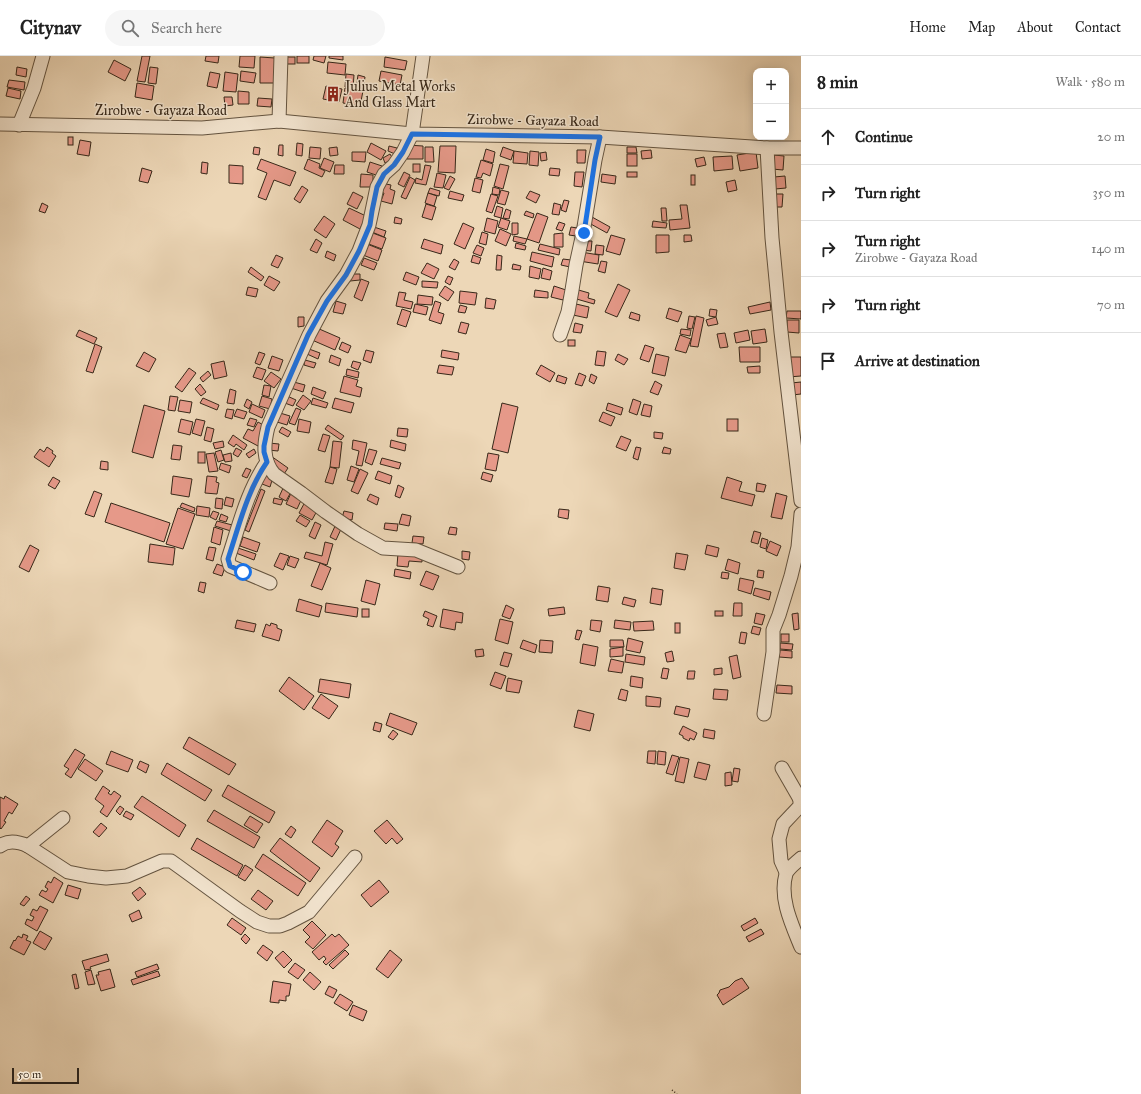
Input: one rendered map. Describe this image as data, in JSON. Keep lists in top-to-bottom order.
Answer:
{
  "streets": {
    "street": ["Zirobwe - Gayaza Road"]
  },
  "places": {
    "building": ["Julius Metal Works And Glass Mart"]
  },
  "scale_bar": "50 m",
  "page": {
    "header": "Citynav",
    "search": "Search here",
    "nav": [
      "Home",
      "Map",
      "About",
      "Contact"
    ],
    "heading": ["8 min", "Walk · 580 m"],
    "map_buttons": ["+", "−"],
    "list": [
      ["Continue", "20 m"],
      ["Turn right", "350 m"],
      ["Turn right", "Zirobwe - Gayaza Road", "140 m"],
      ["Turn right", "70 m"],
      "Arrive at destination"
    ],
    "scale": "50 m"
  }
}
